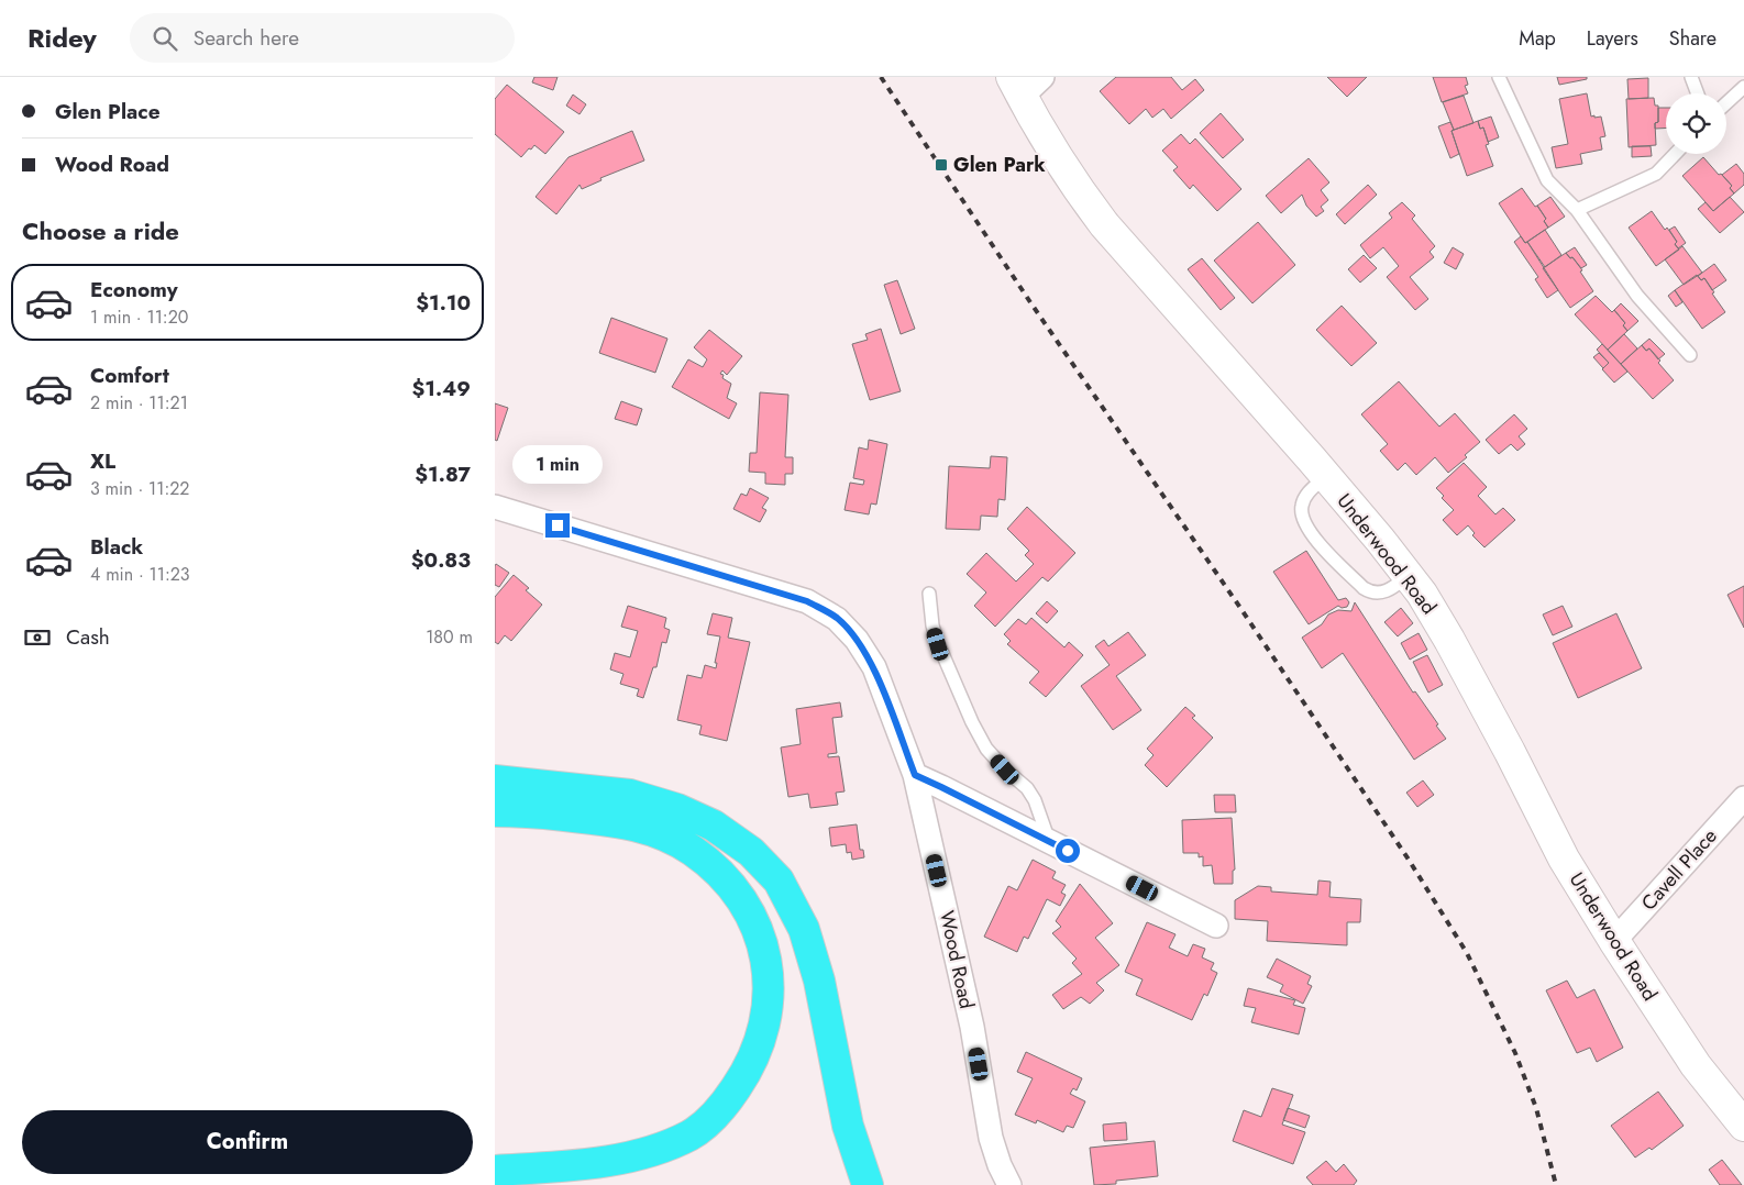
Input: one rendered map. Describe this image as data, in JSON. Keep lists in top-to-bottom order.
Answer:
{
  "streets": {
    "main road": ["Underwood Road"],
    "street": ["Cavell Place", "Wood Road"]
  },
  "crossings": [
    ["Underwood Road", "Cavell Place"]
  ],
  "places": {
    "transit": ["Glen Park"]
  },
  "page": {
    "header": "Ridey",
    "search": "Search here",
    "nav": ["Map", "Layers", "Share"],
    "banner": ["Glen Place", "Wood Road"],
    "heading": "Choose a ride",
    "list": [
      {
        "name": "Economy",
        "note": "1 min · 11:20",
        "value": "$1.10"
      },
      {
        "name": "Comfort",
        "note": "2 min · 11:21",
        "value": "$1.49"
      },
      {
        "name": "XL",
        "note": "3 min · 11:22",
        "value": "$1.87"
      },
      {
        "name": "Black",
        "note": "4 min · 11:23",
        "value": "$0.83"
      }
    ],
    "bubble": "1 min",
    "pay": ["Cash", "180 m"],
    "buttons": "Confirm"
  }
}
